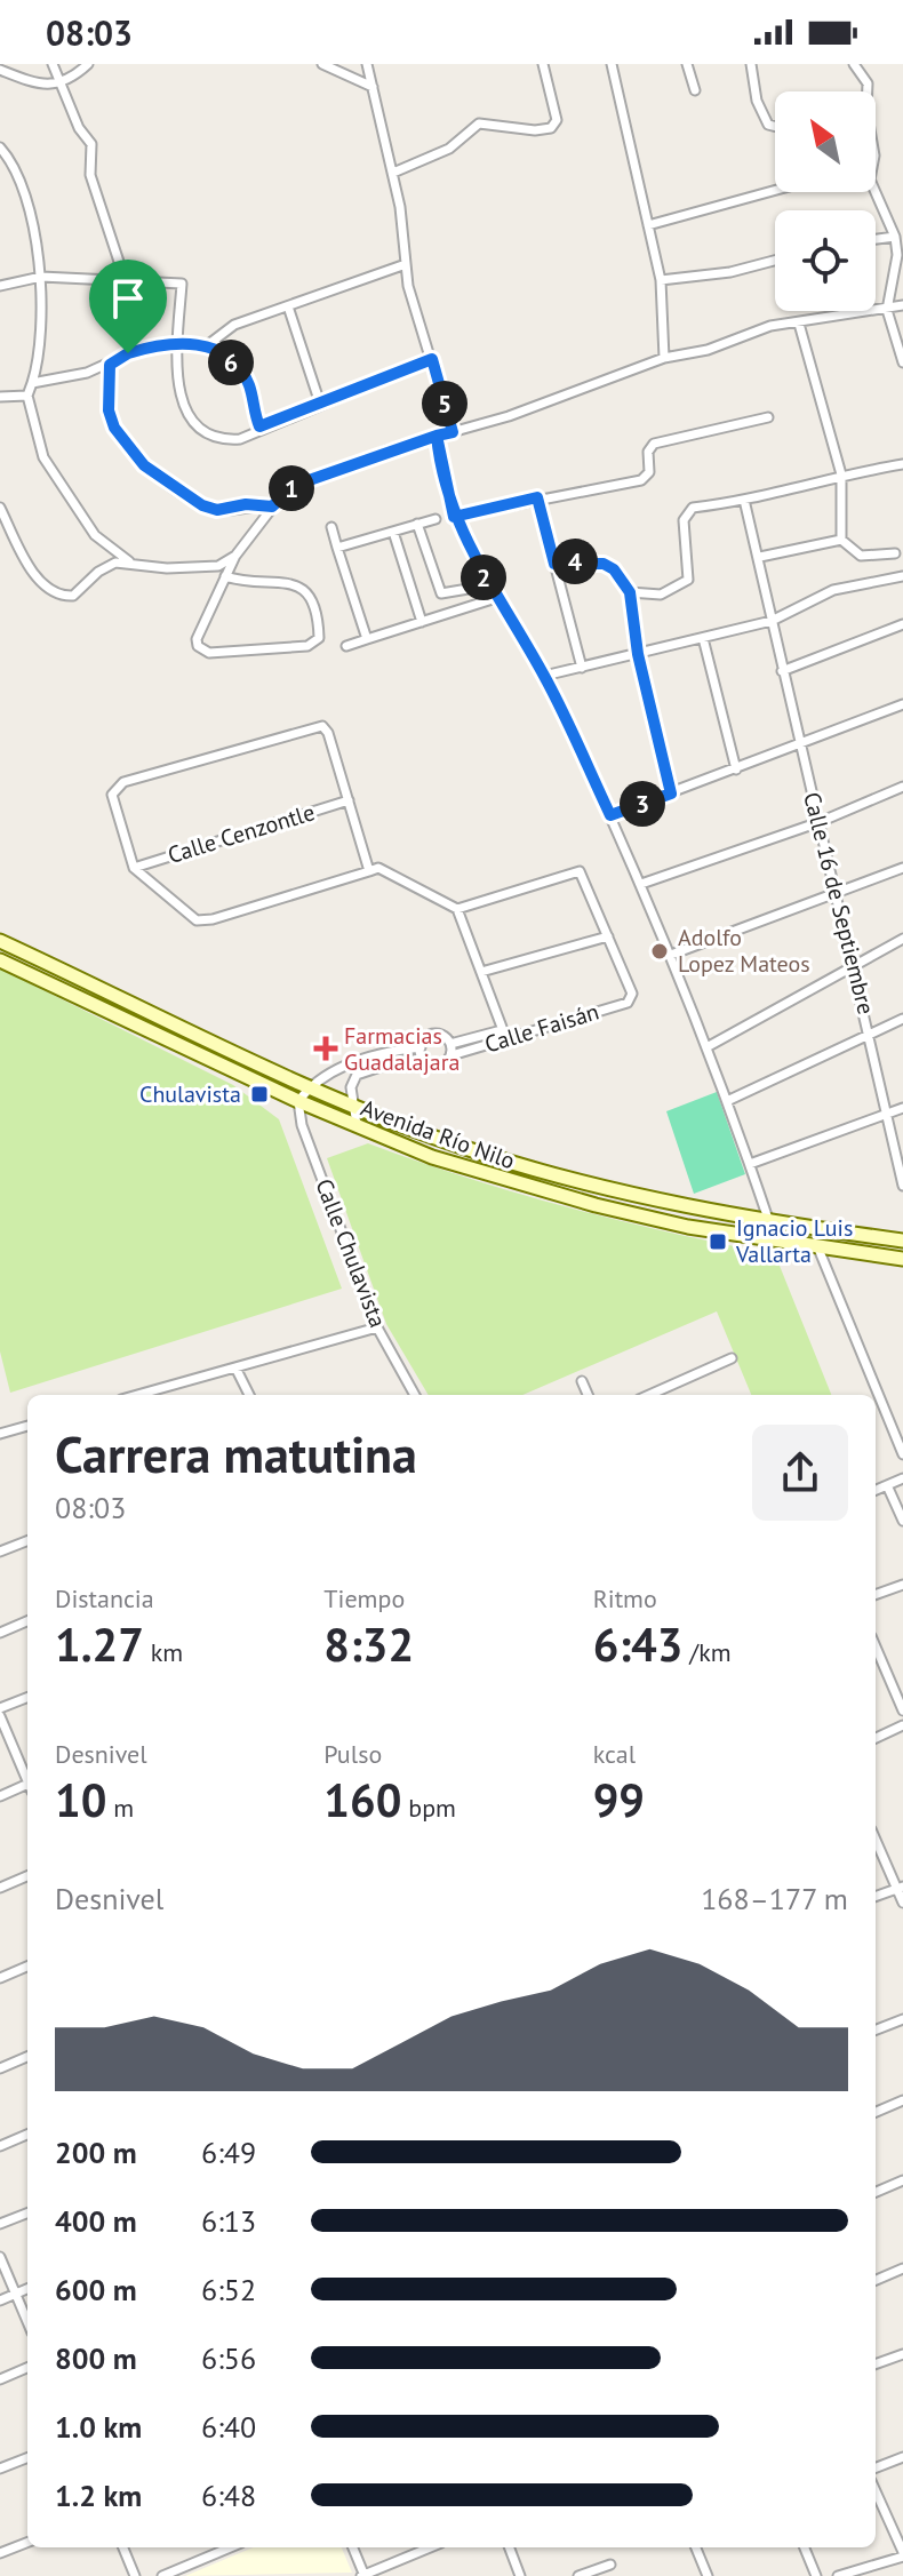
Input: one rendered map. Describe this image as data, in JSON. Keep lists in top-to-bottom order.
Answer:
{
  "streets": {
    "main road": ["Avenida Río Nilo"],
    "street": [
      "Calle Cenzontle",
      "Calle 16 de Septiembre",
      "Calle Faisán",
      "Calle Chulavista"
    ]
  },
  "crossings": [
    ["Avenida Río Nilo", "Calle Chulavista"]
  ],
  "places": {
    "other": ["Adolfo Lopez Mateos"],
    "health": ["Farmacias Guadalajara"],
    "transit": ["Chulavista", "Ignacio Luis Vallarta"]
  },
  "north": "top left",
  "page": {
    "status": "08:03",
    "pins": [
      "6",
      "5",
      "1",
      "4",
      "2",
      "3"
    ],
    "heading": ["Carrera matutina", "08:03"],
    "stats": [
      ["Distancia", "1.27 km"],
      ["Tiempo", "8:32"],
      ["Ritmo", "6:43 /km"],
      ["Desnivel", "10 m"],
      ["Pulso", "160 bpm"],
      ["kcal", "99"]
    ],
    "chart": ["Desnivel", "168–177 m"],
    "list": [
      {
        "name": "200 m",
        "note": "6:49"
      },
      {
        "name": "400 m",
        "note": "6:13"
      },
      {
        "name": "600 m",
        "note": "6:52"
      },
      {
        "name": "800 m",
        "note": "6:56"
      },
      {
        "name": "1.0 km",
        "note": "6:40"
      },
      {
        "name": "1.2 km",
        "note": "6:48"
      }
    ]
  }
}
